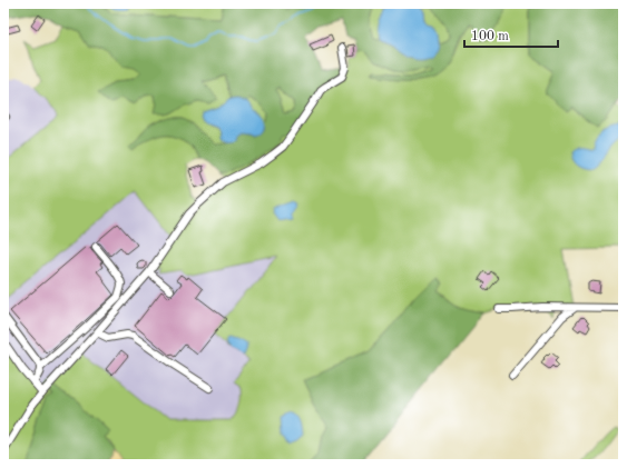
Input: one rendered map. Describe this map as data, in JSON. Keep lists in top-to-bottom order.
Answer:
{
  "scale_bar": "100 m"
}
